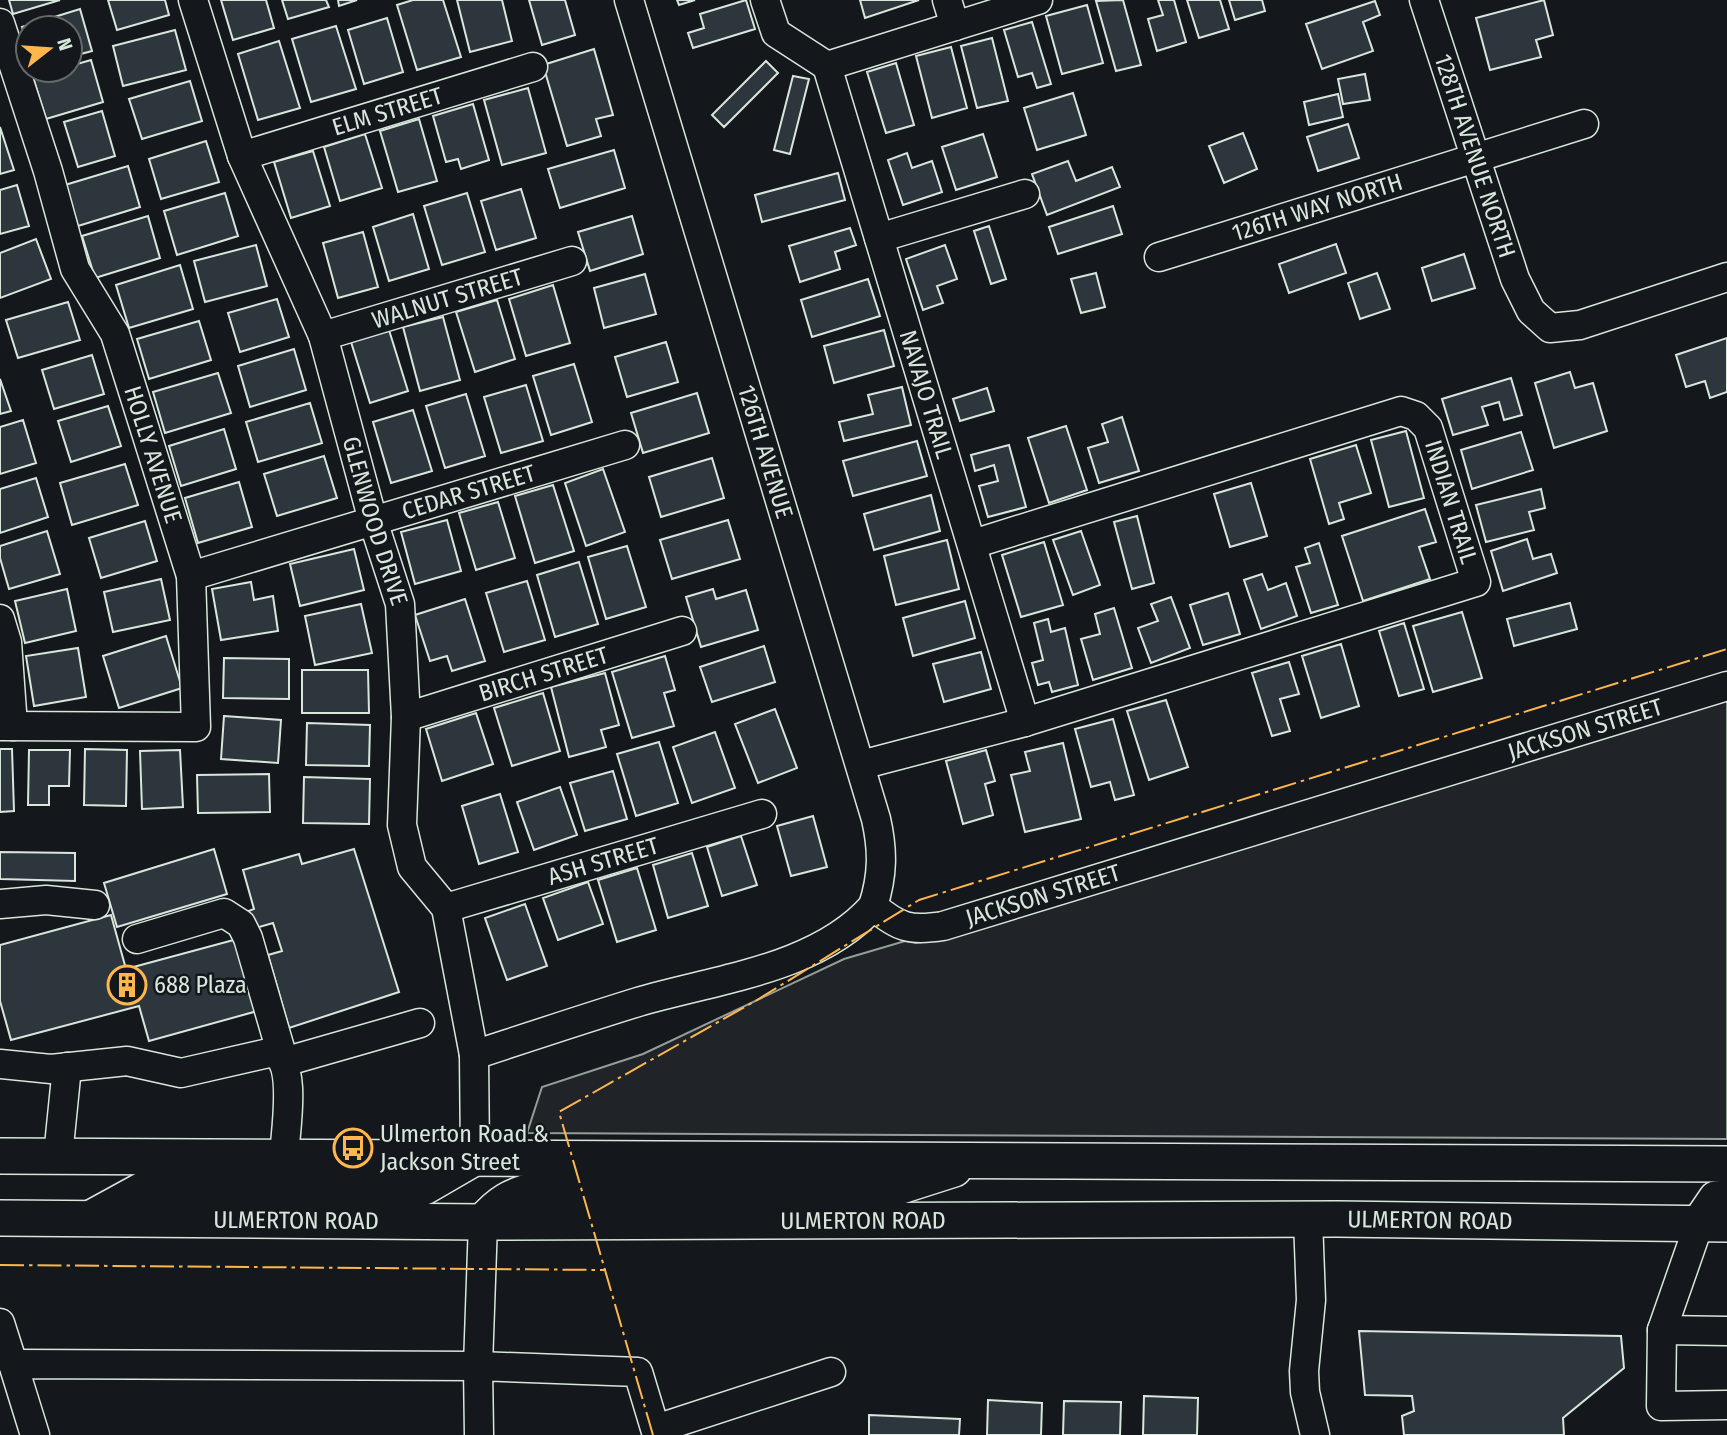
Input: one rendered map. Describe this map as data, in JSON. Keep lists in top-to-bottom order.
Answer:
{
  "streets": {
    "main road": ["ULMERTON ROAD"],
    "street": [
      "ELM STREET",
      "128TH AVENUE NORTH",
      "126TH WAY NORTH",
      "WALNUT STREET",
      "NAVAJO TRAIL",
      "126TH AVENUE",
      "HOLLY AVENUE",
      "CEDAR STREET",
      "INDIAN TRAIL",
      "GLENWOOD DRIVE",
      "BIRCH STREET",
      "JACKSON STREET",
      "ASH STREET"
    ]
  },
  "crossings": [
    ["ELM STREET", "GLENWOOD DRIVE"],
    ["128TH AVENUE NORTH", "126TH WAY NORTH"],
    ["WALNUT STREET", "GLENWOOD DRIVE"],
    ["NAVAJO TRAIL", "INDIAN TRAIL"],
    ["126TH AVENUE", "INDIAN TRAIL"],
    ["126TH AVENUE", "JACKSON STREET"],
    ["HOLLY AVENUE", "CEDAR STREET"],
    ["CEDAR STREET", "GLENWOOD DRIVE"],
    ["GLENWOOD DRIVE", "BIRCH STREET"],
    ["GLENWOOD DRIVE", "ASH STREET"]
  ],
  "places": {
    "building": ["688 Plaza"],
    "bus stop": ["Ulmerton Road & Jackson Street"]
  },
  "north": "right"
}
